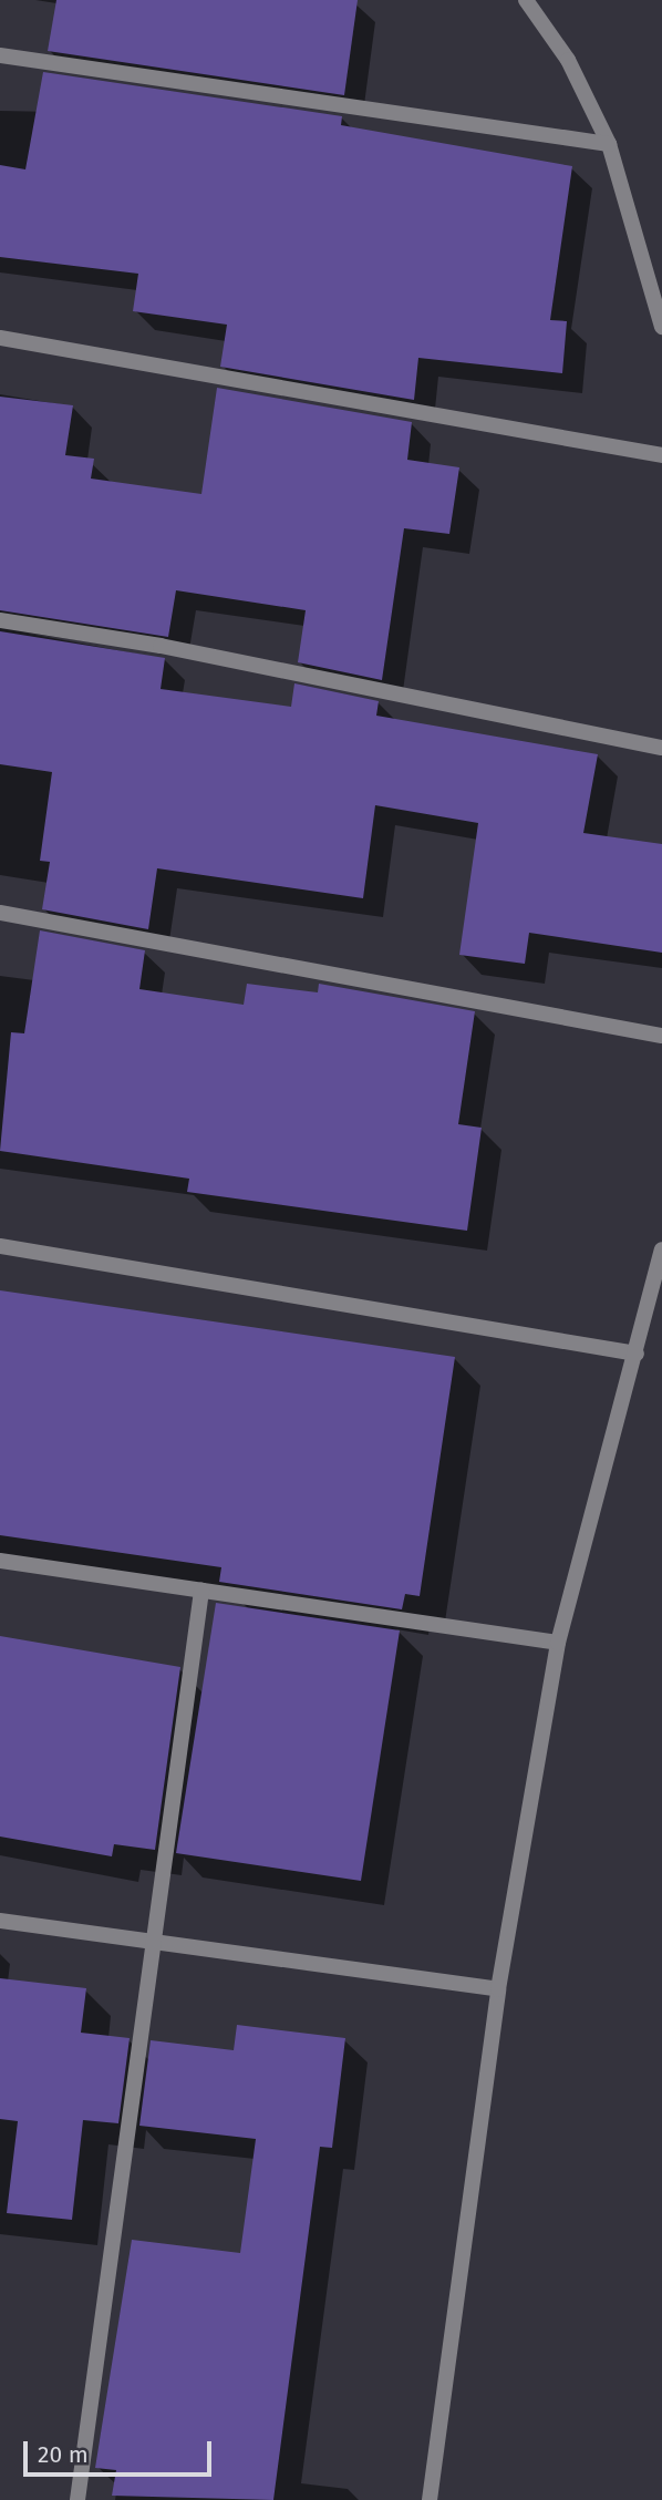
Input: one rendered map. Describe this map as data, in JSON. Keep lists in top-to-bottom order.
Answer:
{
  "scale_bar": "20 m"
}
